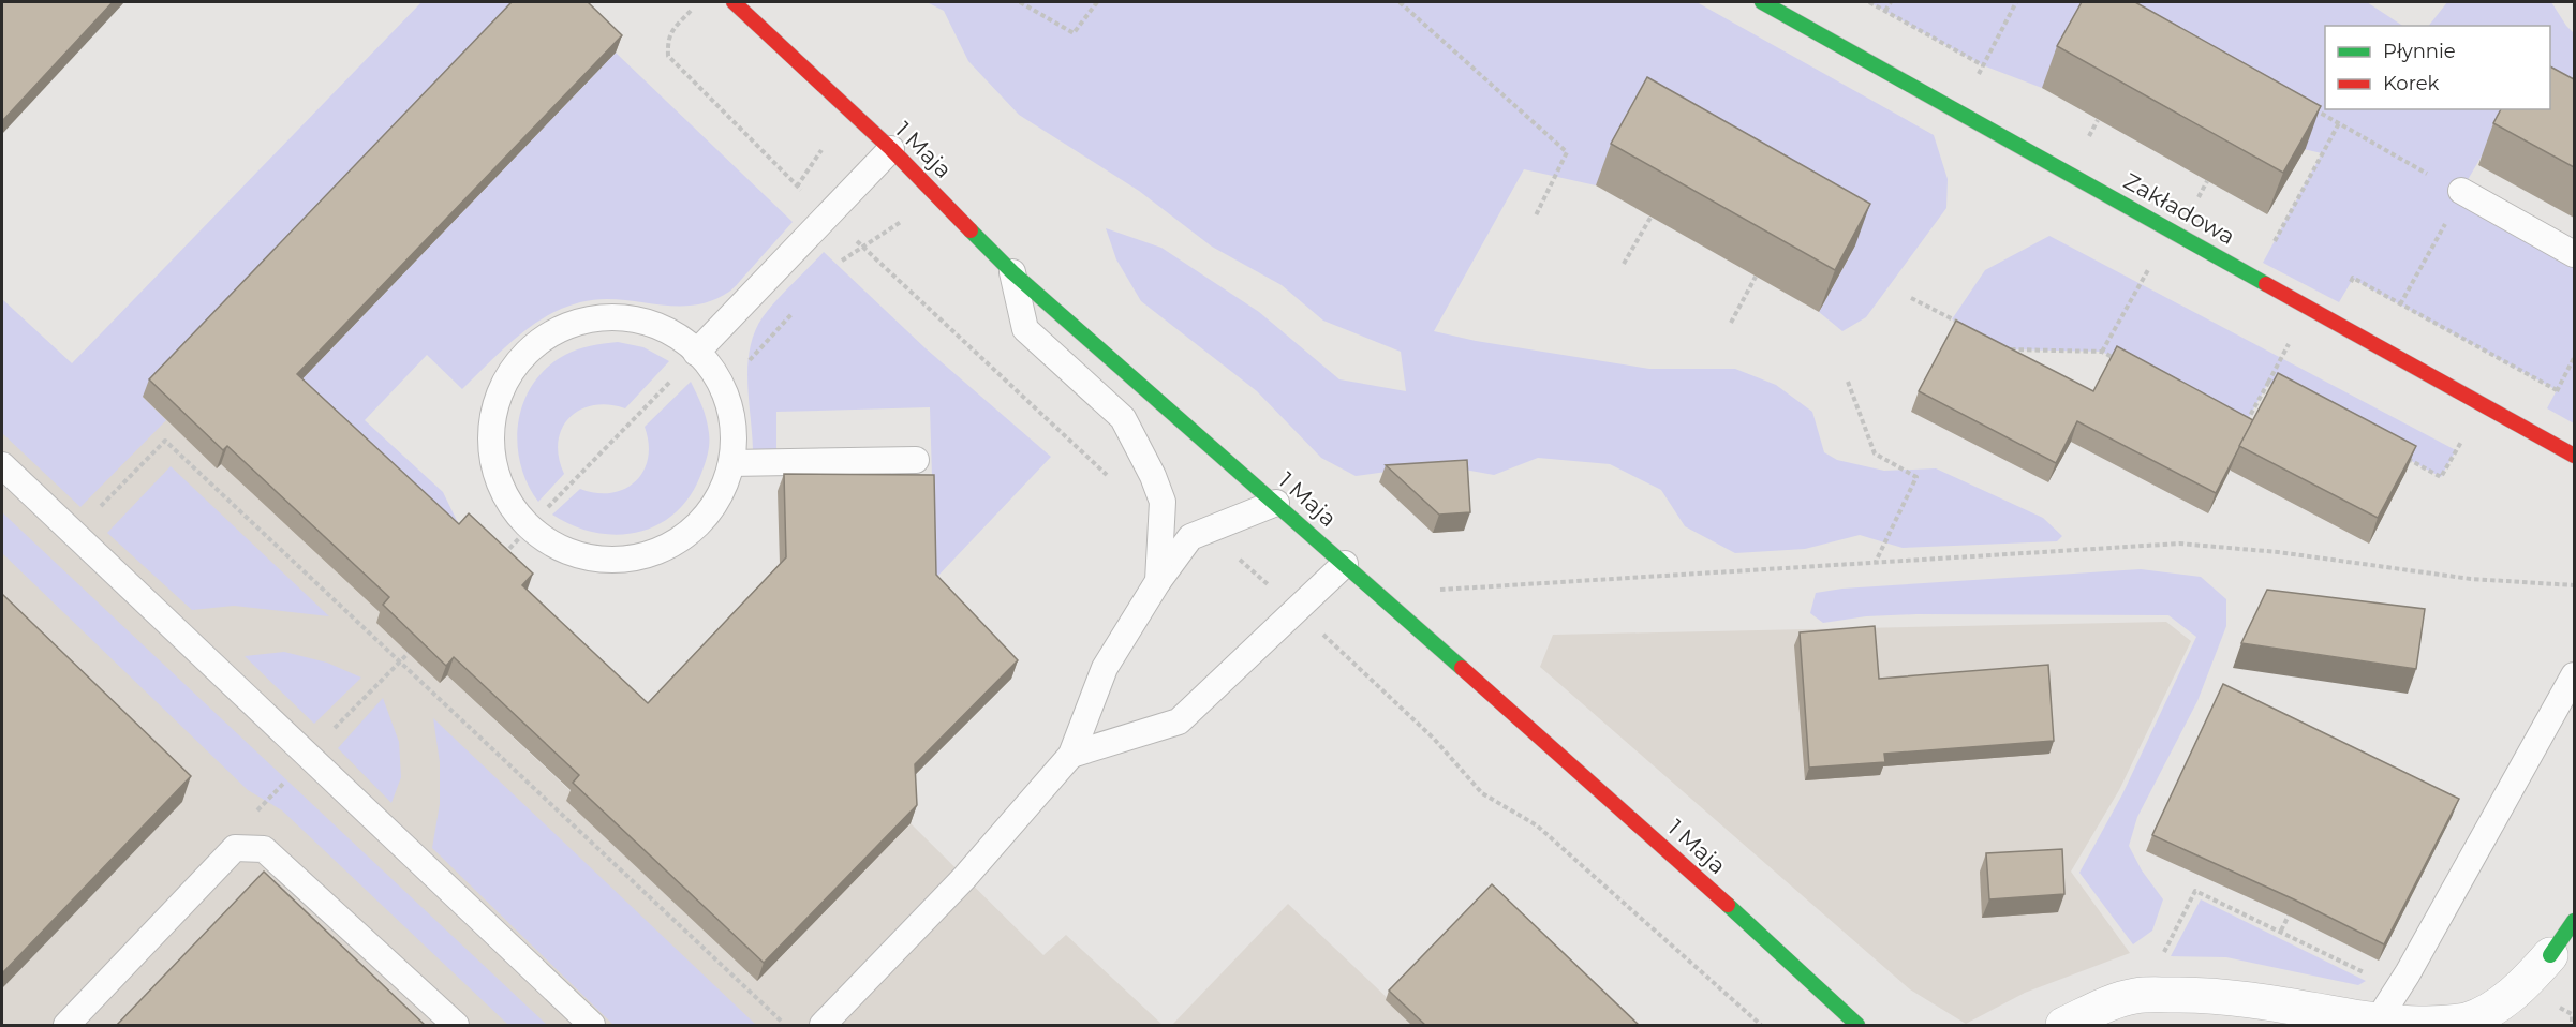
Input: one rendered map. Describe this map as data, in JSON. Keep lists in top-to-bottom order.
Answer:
{
  "streets": {
    "street": ["1 Maja", "Zakładowa"]
  },
  "legend": ["Płynnie", "Korek"]
}
